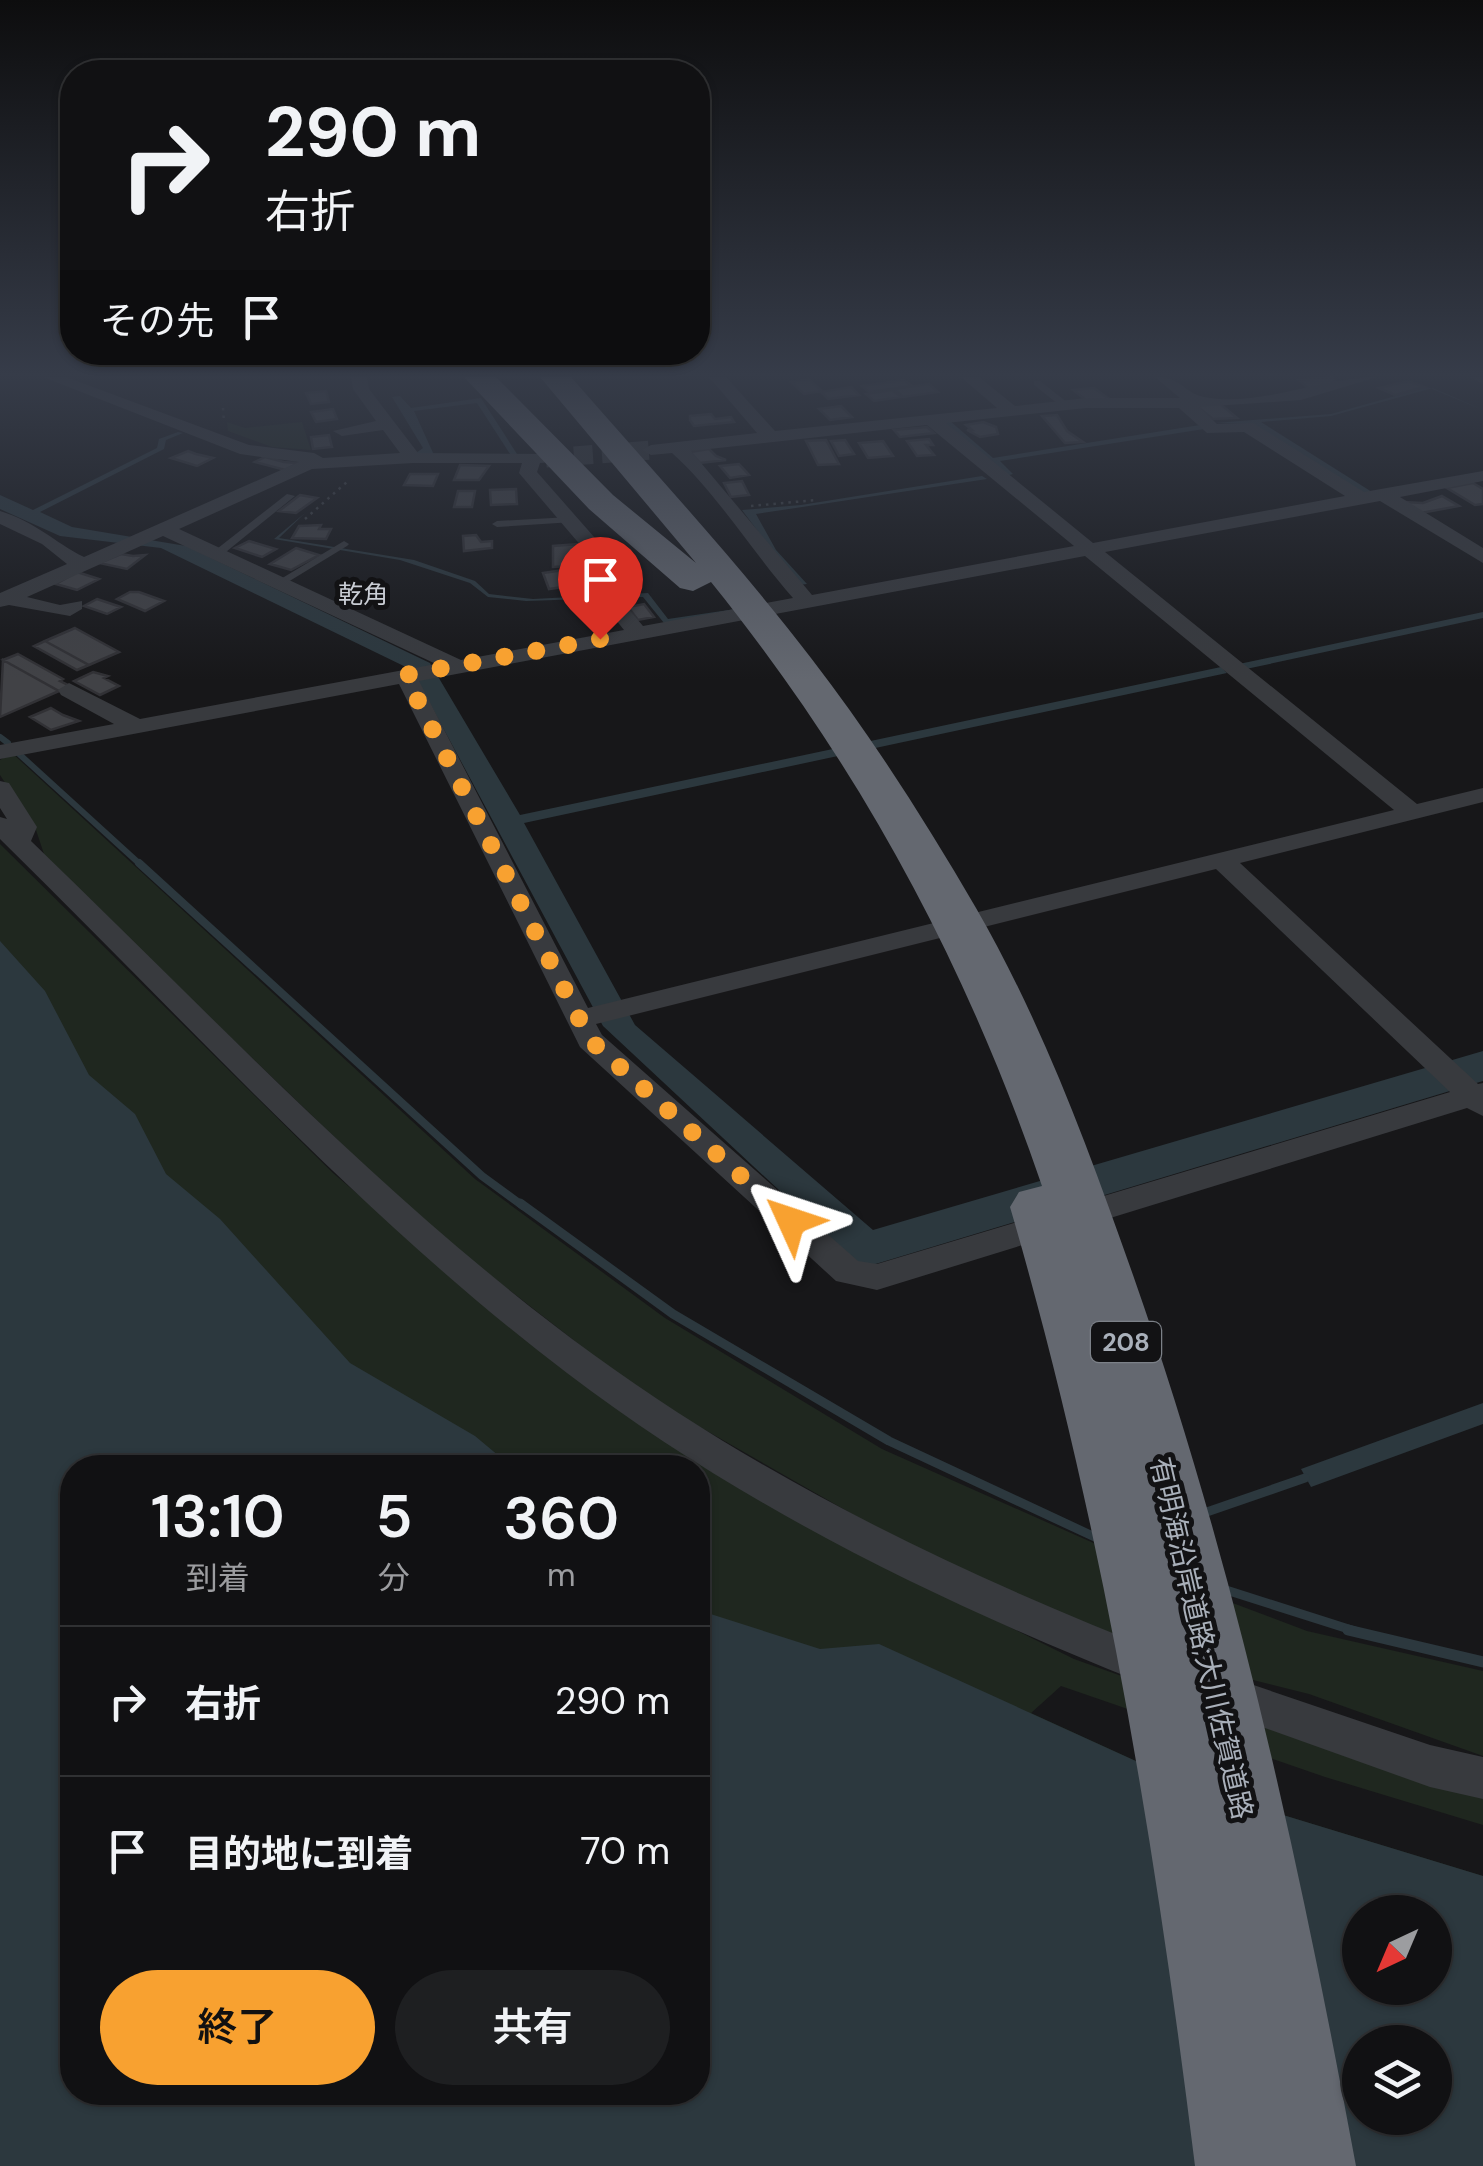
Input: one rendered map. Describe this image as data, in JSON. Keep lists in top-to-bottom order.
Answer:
{
  "streets": {
    "highway": ["208", "有明海沿岸道路;大川佐賀道路"]
  },
  "districts": ["乾角"],
  "north": "bottom left",
  "page": {
    "turn": ["290 m", "右折"],
    "then": "その先",
    "eta": [
      "13:10",
      "到着",
      "5",
      "分",
      "360",
      "m"
    ],
    "list": [
      {
        "name": "右折",
        "value": "290 m"
      },
      {
        "name": "目的地に到着",
        "value": "70 m"
      }
    ],
    "buttons": ["終了", "共有"]
  }
}
